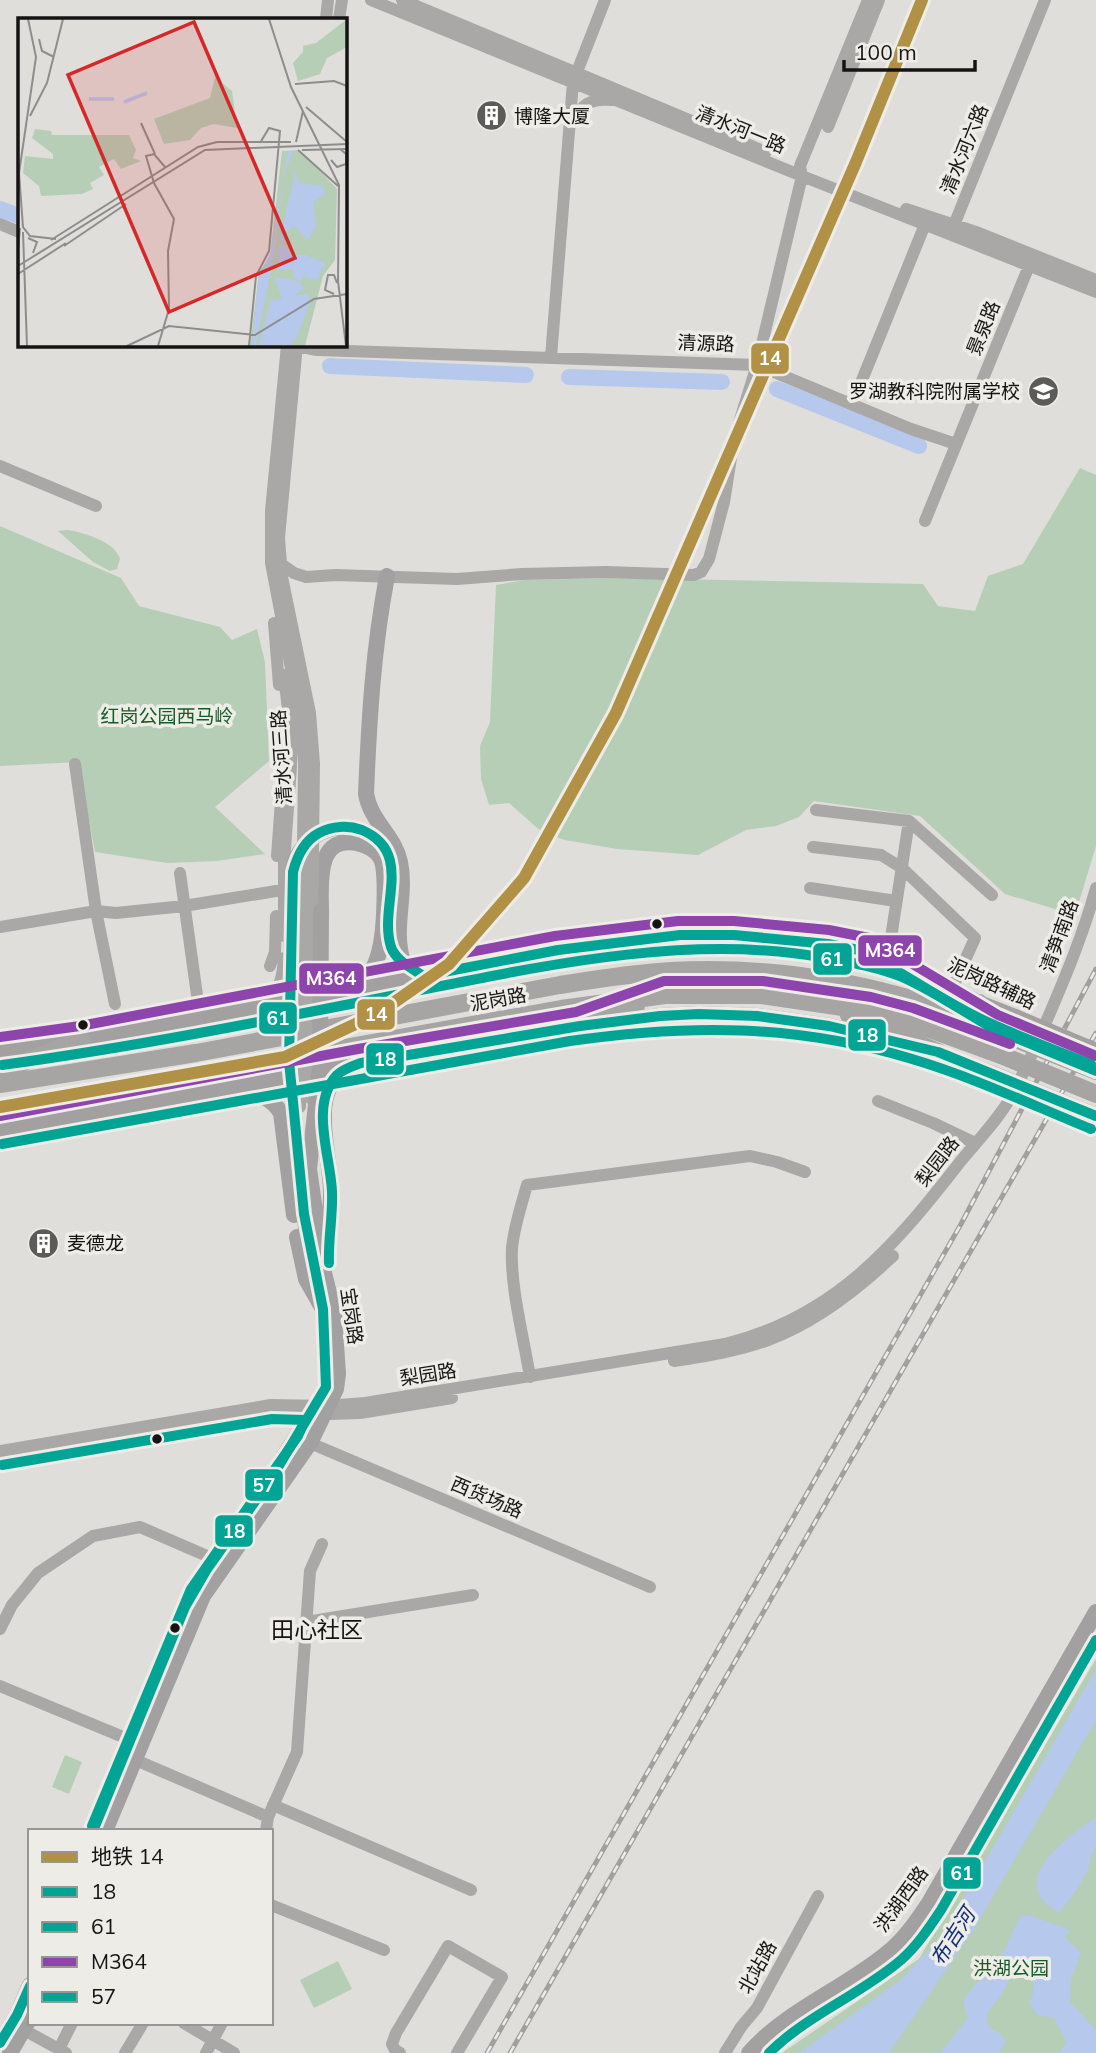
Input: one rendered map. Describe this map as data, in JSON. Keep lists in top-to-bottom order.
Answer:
{
  "streets": {
    "highway": ["泥岗路"],
    "main road": ["泥岗路辅路", "宝岗路", "洪湖西路"],
    "street": [
      "清水河一路",
      "清水河六路",
      "景泉路",
      "清源路",
      "清水河三路",
      "清笋南路",
      "梨园路",
      "西货场路",
      "北站路"
    ]
  },
  "crossings": [
    ["清水河一路", "清水河六路"],
    ["清水河一路", "景泉路"],
    ["景泉路", "清源路"],
    ["清水河三路", "宝岗路"],
    ["清笋南路", "梨园路"],
    ["梨园路", "宝岗路"],
    ["宝岗路", "西货场路"]
  ],
  "districts": ["田心社区"],
  "water": ["布吉河"],
  "parks": ["红岗公园西马岭", "洪湖公园"],
  "places": {
    "building": ["博隆大厦", "麦德龙"],
    "school or university": ["罗湖教科院附属学校"]
  },
  "lines": [
    "metro line 14",
    "transit line 18",
    "transit line M364",
    "transit line 61",
    "transit line 57"
  ],
  "legend": [
    "地铁 14",
    "18",
    "61",
    "M364",
    "57"
  ],
  "scale_bar": "100 m"
}
